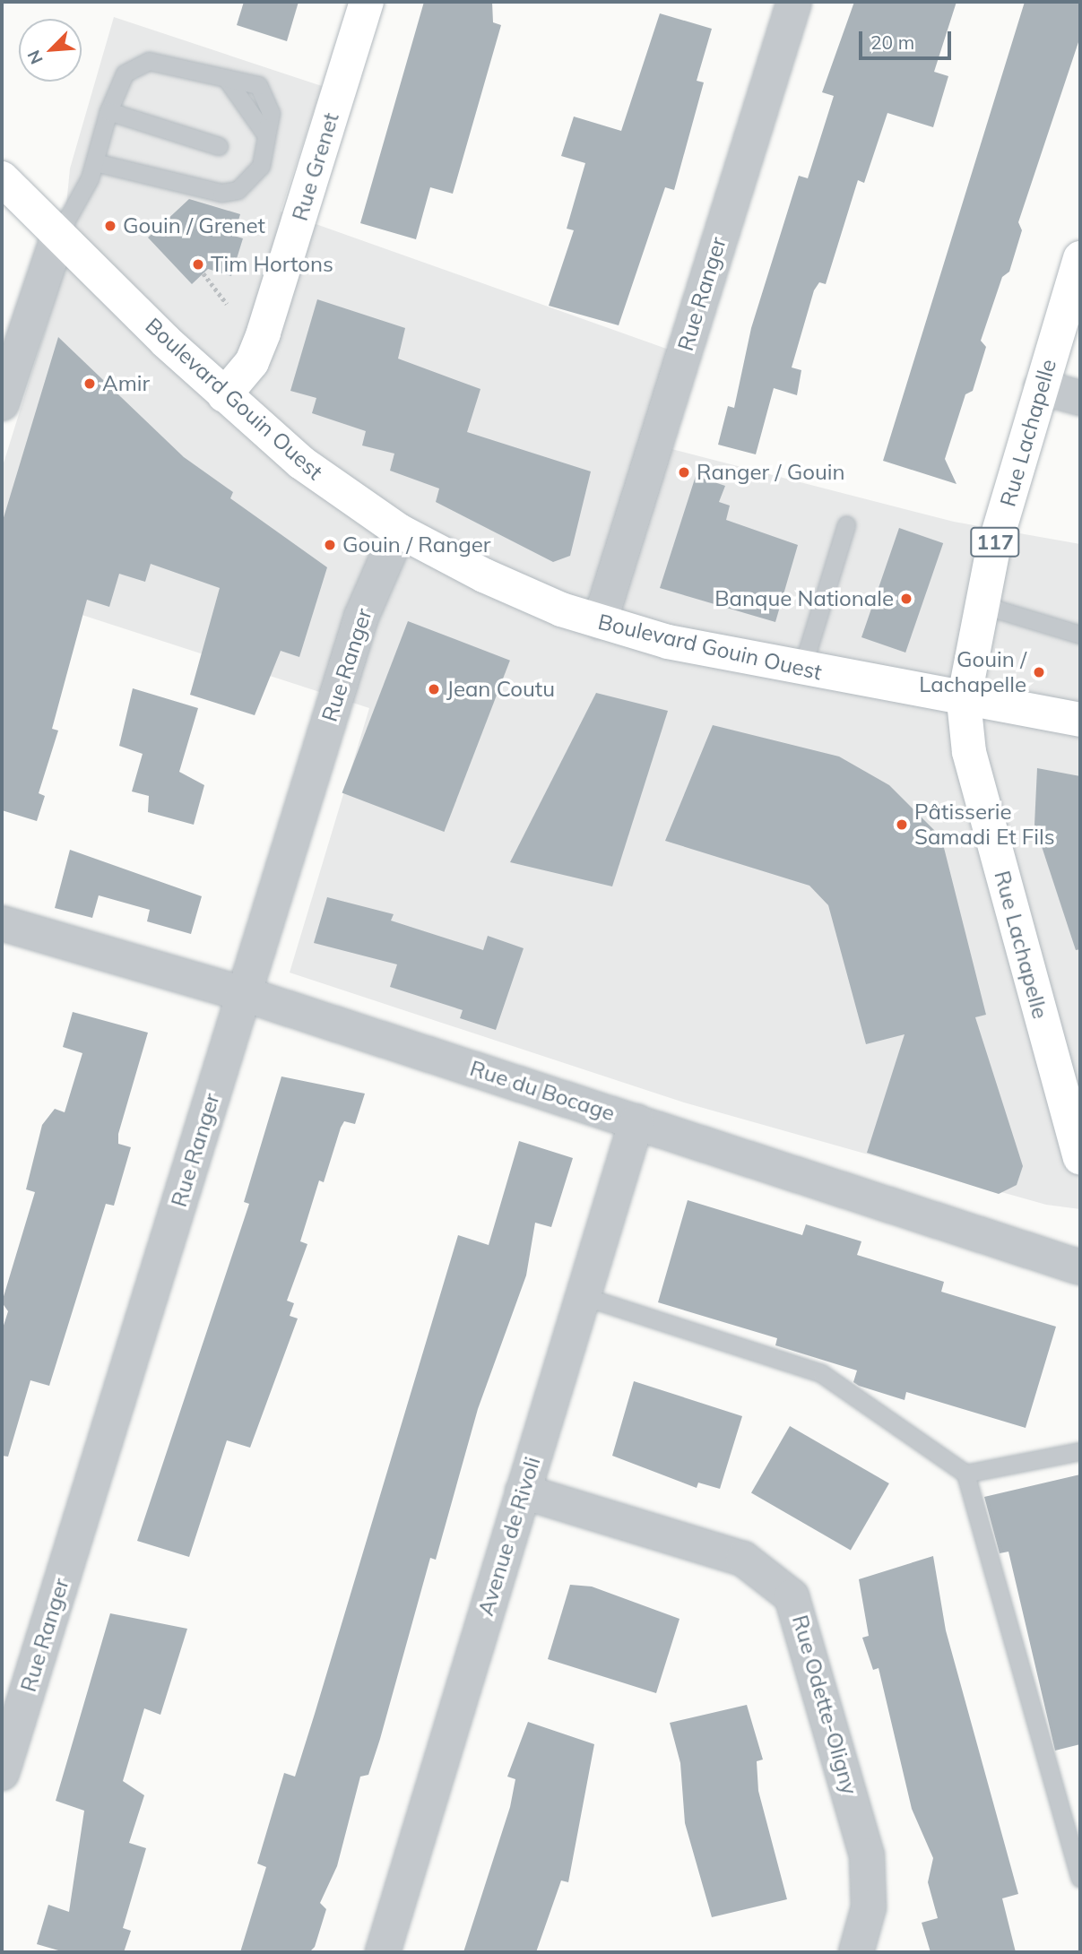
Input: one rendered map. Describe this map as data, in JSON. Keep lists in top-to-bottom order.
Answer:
{
  "streets": {
    "street": [
      "Rue Grenet",
      "Rue Ranger",
      "Boulevard Gouin Ouest",
      "Rue Lachapelle",
      "117",
      "Rue du Bocage",
      "Avenue de Rivoli",
      "Rue Odette-Oligny"
    ]
  },
  "crossings": [
    ["Rue Grenet", "Boulevard Gouin Ouest"],
    ["Rue Ranger", "Boulevard Gouin Ouest"],
    ["Rue Ranger", "Rue du Bocage"],
    ["Boulevard Gouin Ouest", "Rue Lachapelle"],
    ["Rue du Bocage", "Avenue de Rivoli"],
    ["Avenue de Rivoli", "Rue Odette-Oligny"]
  ],
  "places": [
    "Gouin / Grenet",
    "Tim Hortons",
    "Amir",
    "Ranger / Gouin",
    "Gouin / Ranger",
    "Banque Nationale",
    "Gouin / Lachapelle",
    "Jean Coutu",
    "Pâtisserie Samadi Et Fils"
  ],
  "scale_bar": "20 m",
  "north": "bottom left"
}
